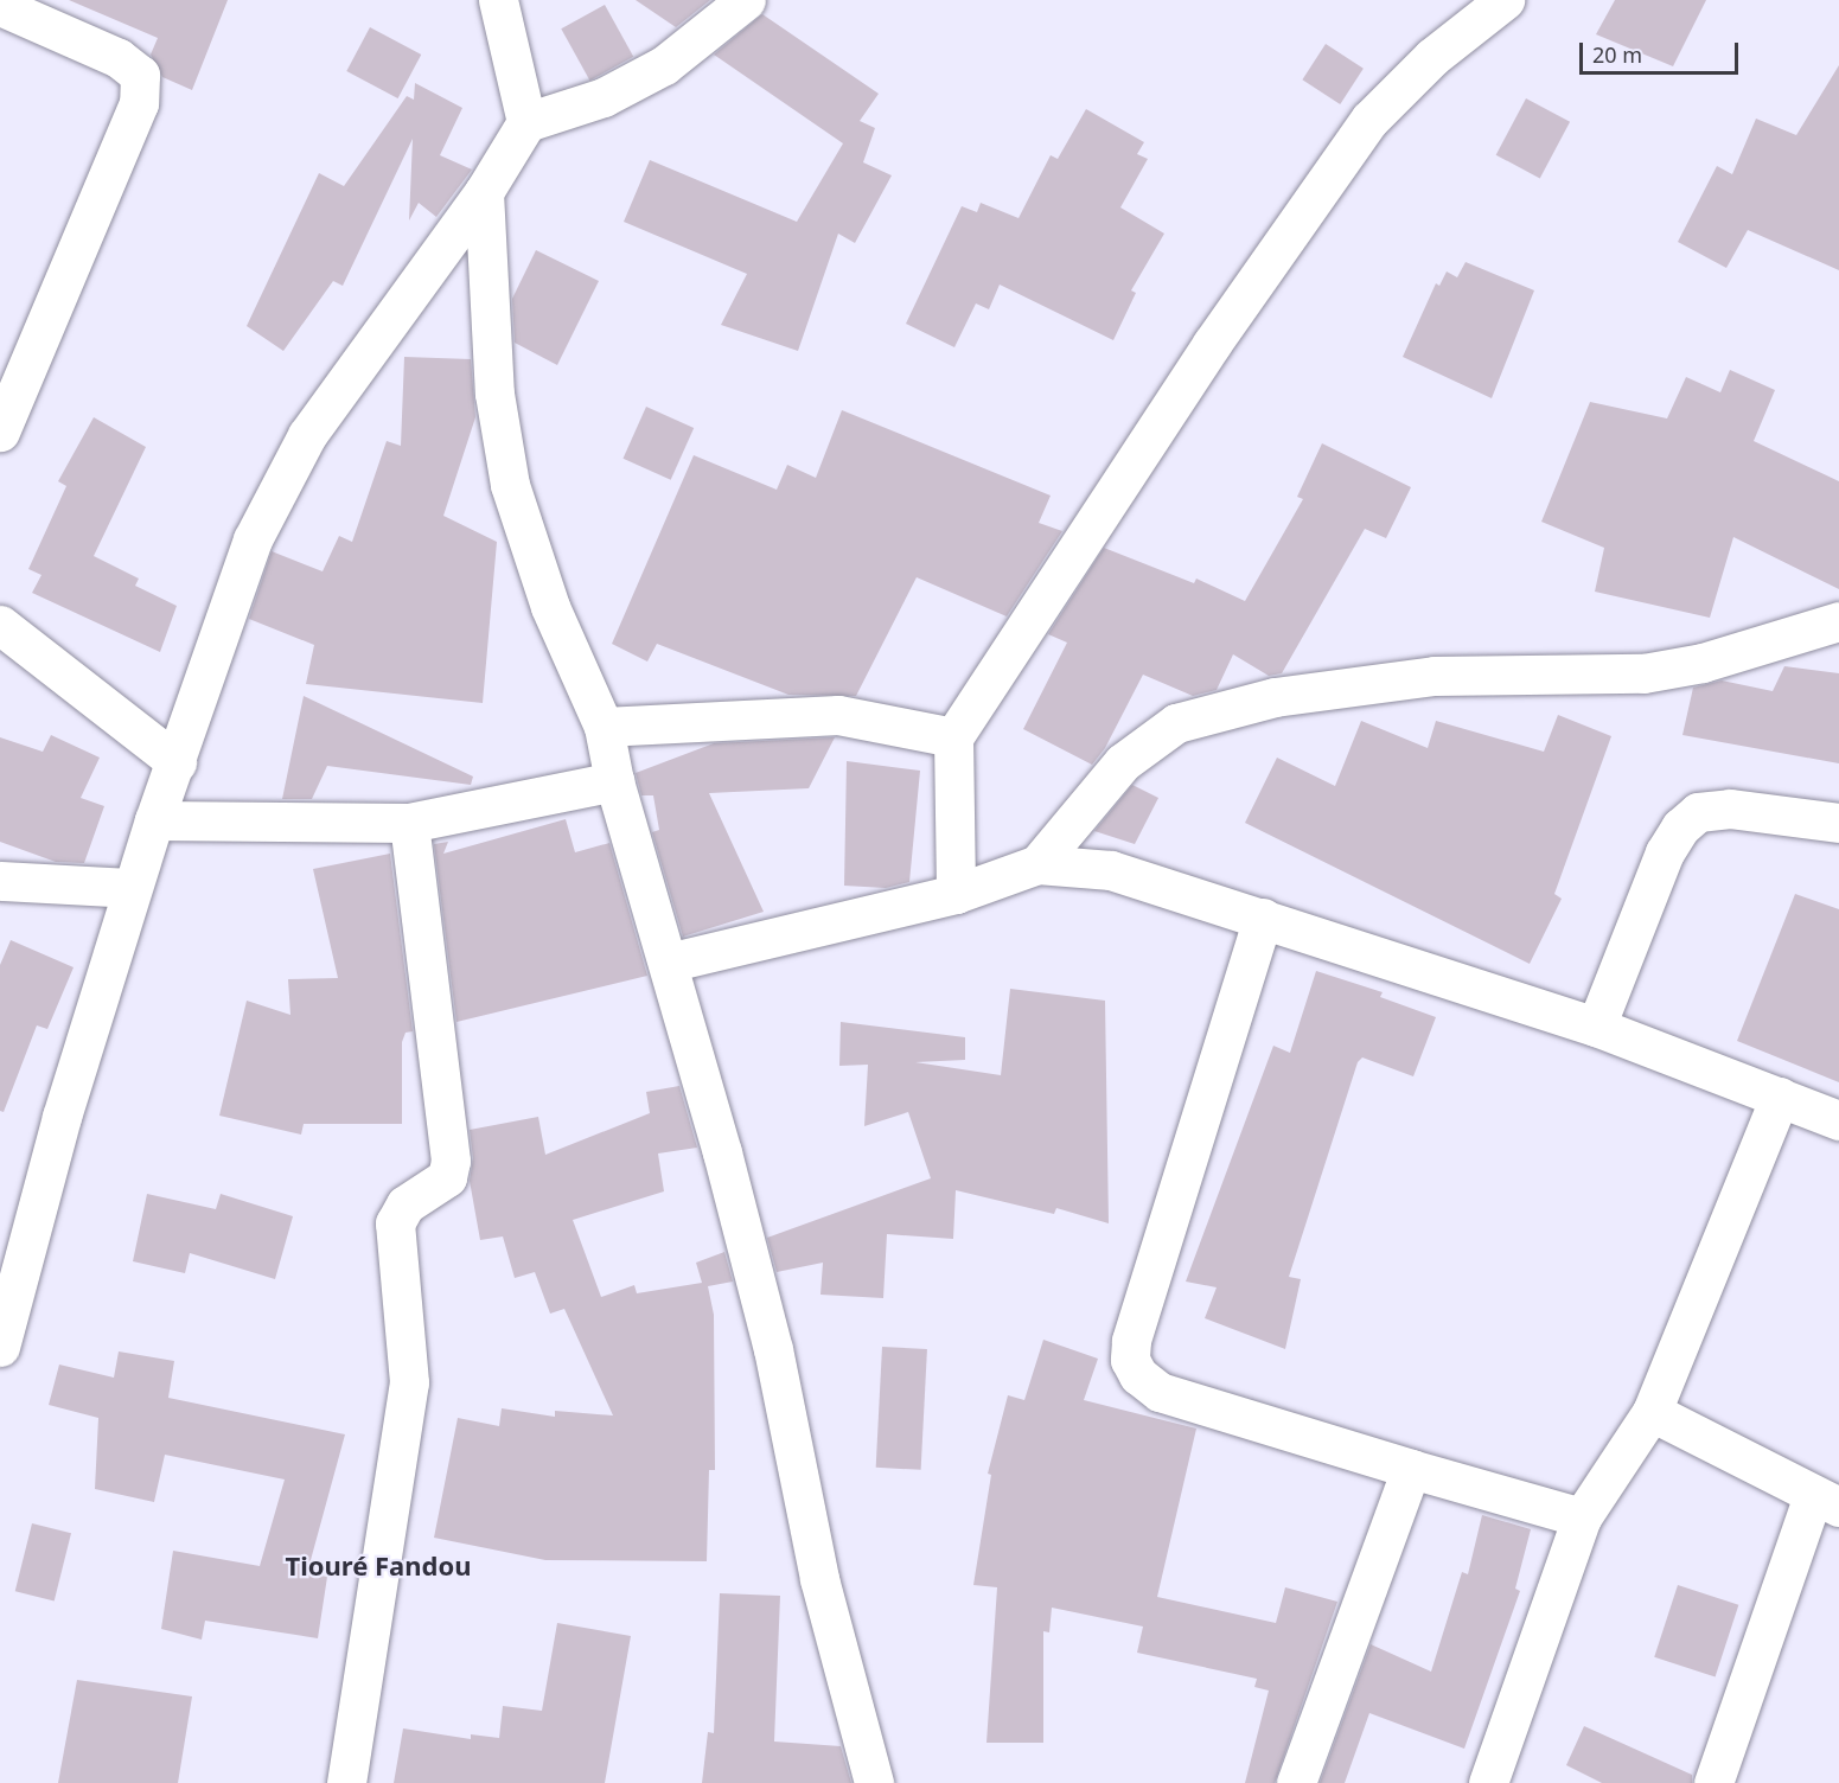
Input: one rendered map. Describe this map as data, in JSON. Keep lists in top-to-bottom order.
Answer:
{
  "districts": ["Tiouré Fandou"],
  "scale_bar": "20 m"
}
